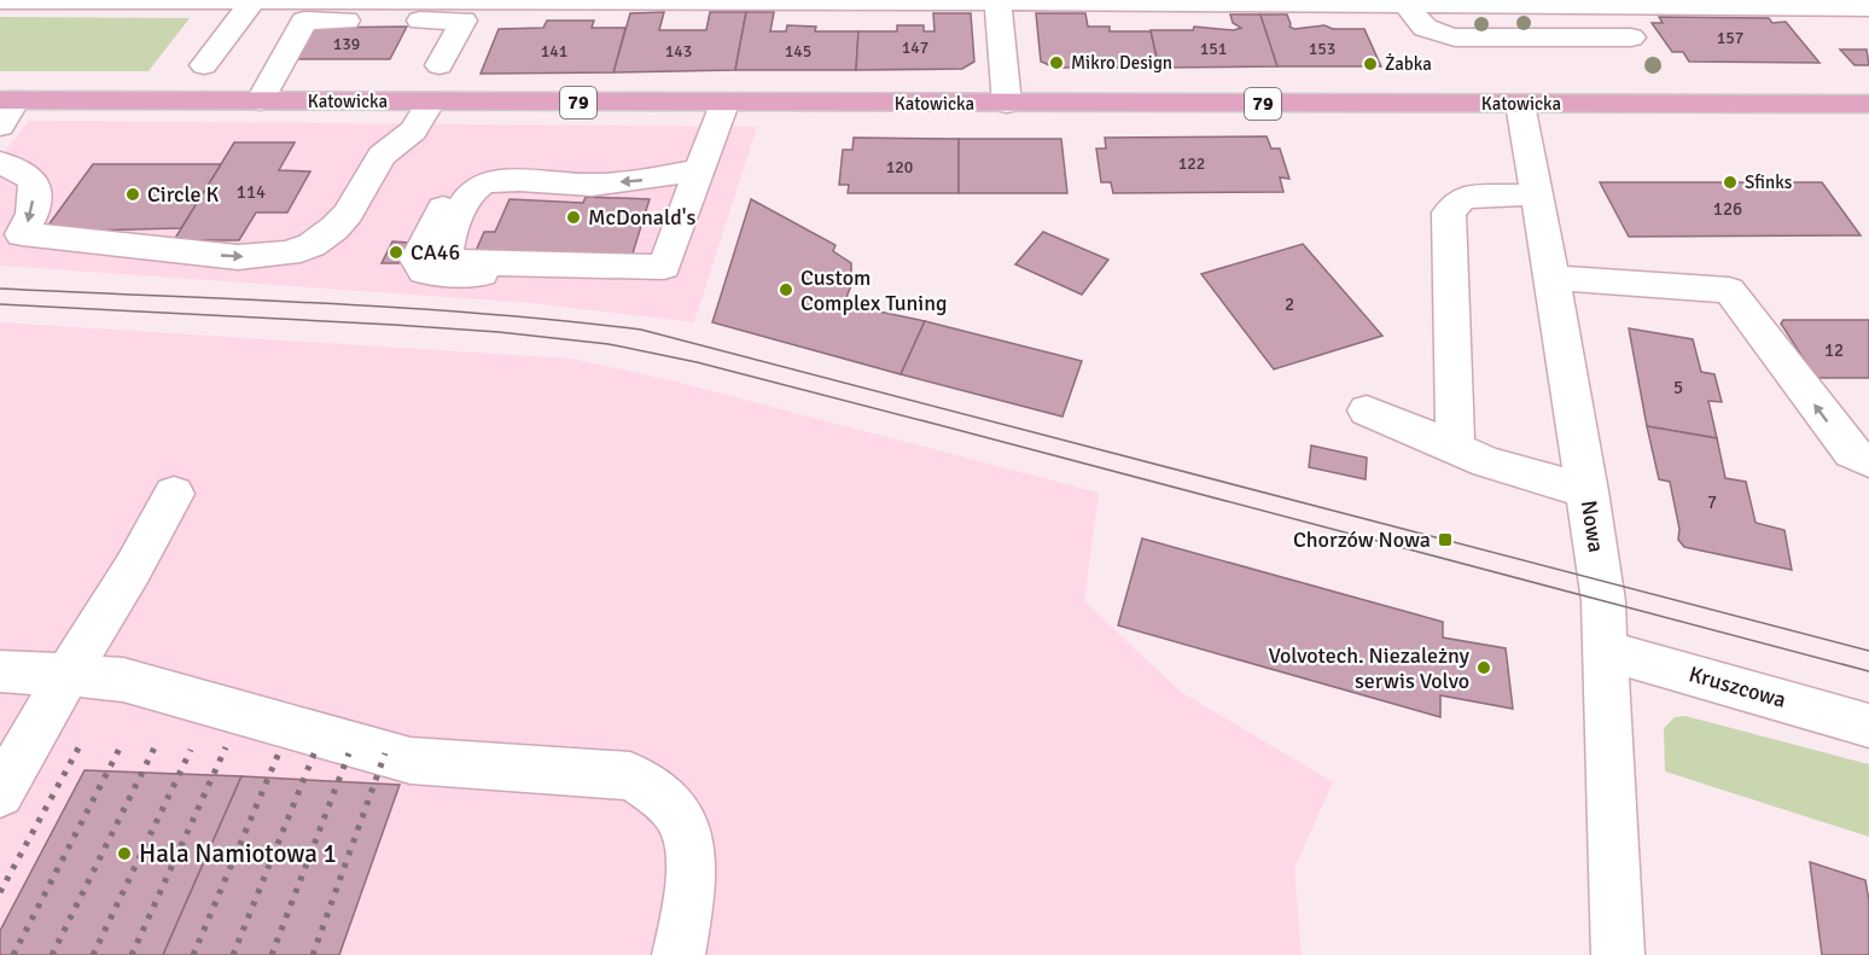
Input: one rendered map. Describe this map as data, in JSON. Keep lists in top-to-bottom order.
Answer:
{
  "streets": {
    "main road": ["Katowicka", "79"],
    "street": ["Nowa", "Kruszcowa"]
  },
  "crossings": [
    ["Katowicka", "Nowa"],
    ["Nowa", "Kruszcowa"]
  ],
  "places": {
    "other": [
      "Mikro Design",
      "Żabka",
      "Sfinks",
      "Circle K",
      "McDonald's",
      "CA46",
      "Custom Complex Tuning",
      "Volvotech. Niezależny serwis Volvo",
      "Hala Namiotowa 1"
    ],
    "transit": ["Chorzów Nowa"]
  },
  "house_numbers": [
    "157",
    "139",
    "147",
    "151",
    "153",
    "141",
    "143",
    "145",
    "122",
    "120",
    "114",
    "126",
    "2",
    "12",
    "5",
    "7"
  ]
}
